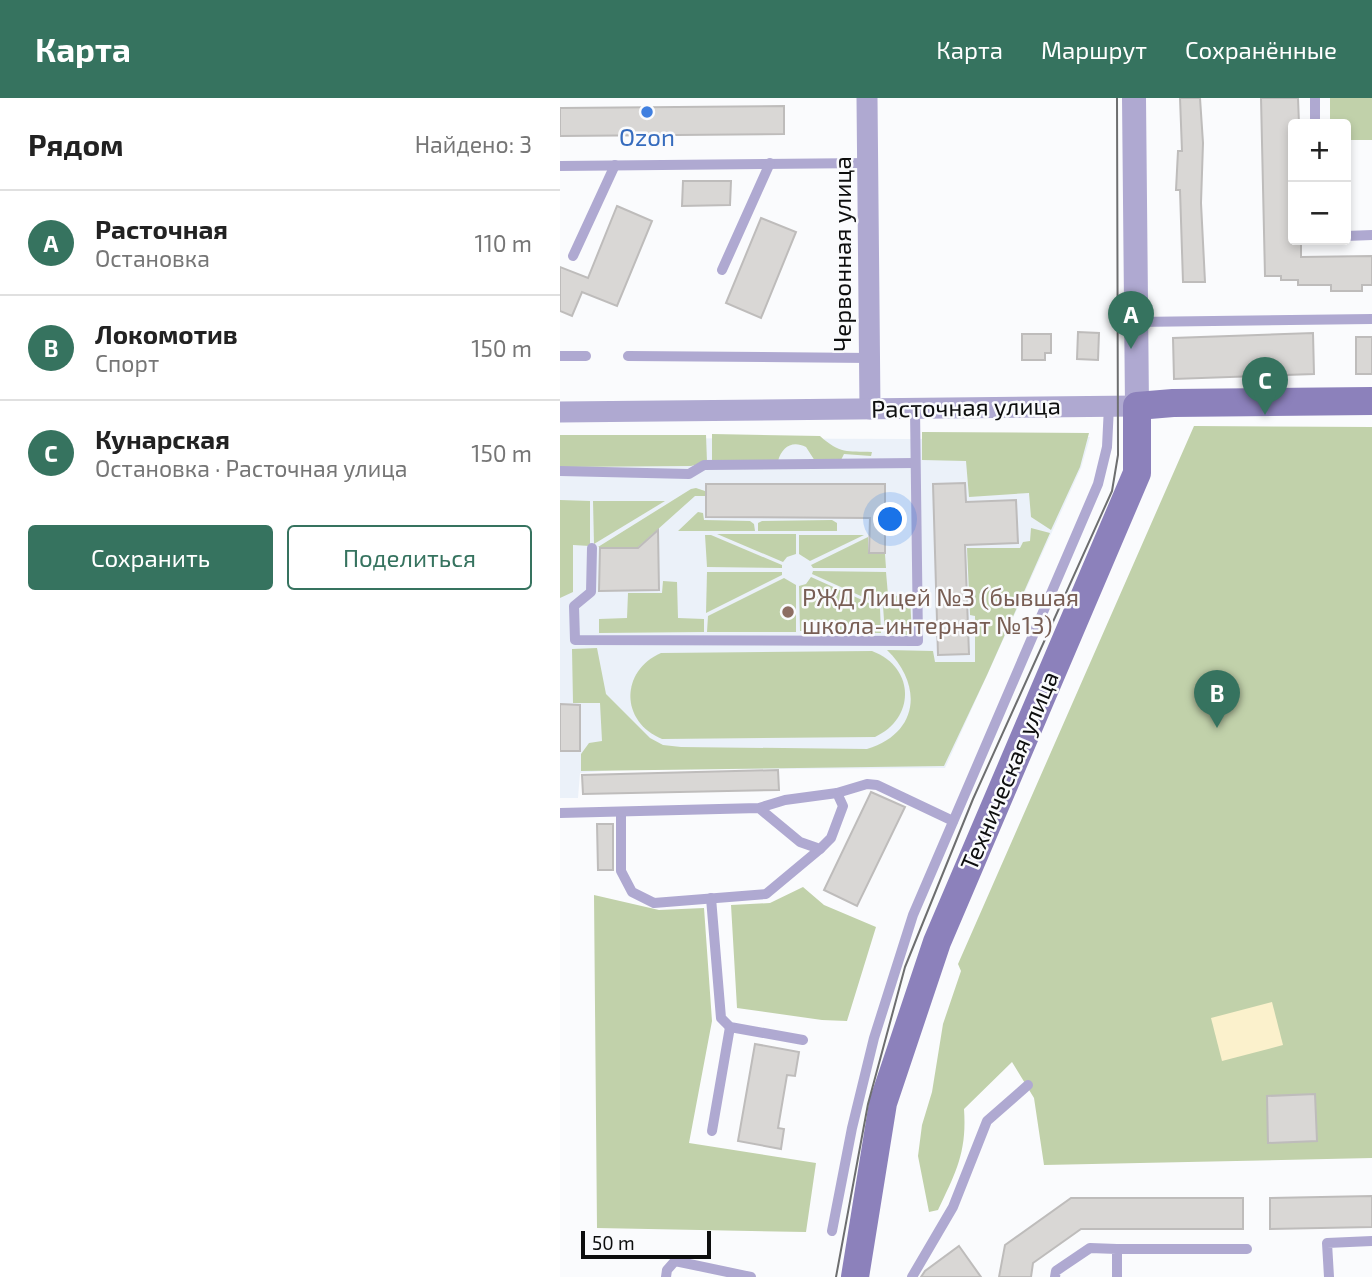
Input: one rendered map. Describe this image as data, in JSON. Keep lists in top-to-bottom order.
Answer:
{
  "streets": {
    "main road": ["Расточная улица", "Техническая улица"],
    "street": ["Червонная улица"]
  },
  "crossings": [
    ["Червонная улица", "Расточная улица"],
    ["Расточная улица", "Техническая улица"]
  ],
  "places": ["Ozon", "РЖД Лицей №3 (бывшая школа-интернат №13)"],
  "scale_bar": "50 m",
  "page": {
    "header": "Карта",
    "nav": ["Карта", "Маршрут", "Сохранённые"],
    "heading": ["Рядом", "Найдено: 3"],
    "map_buttons": ["+", "−"],
    "list": [
      {
        "mark": "A",
        "name": "Расточная",
        "note": "Остановка",
        "value": "110 m"
      },
      {
        "mark": "B",
        "name": "Локомотив",
        "note": "Спорт",
        "value": "150 m"
      },
      {
        "mark": "C",
        "name": "Кунарская",
        "note": "Остановка · Расточная улица",
        "value": "150 m"
      }
    ],
    "pins": ["A", "C", "B"],
    "buttons": ["Сохранить", "Поделиться"],
    "scale": "50 m"
  }
}
